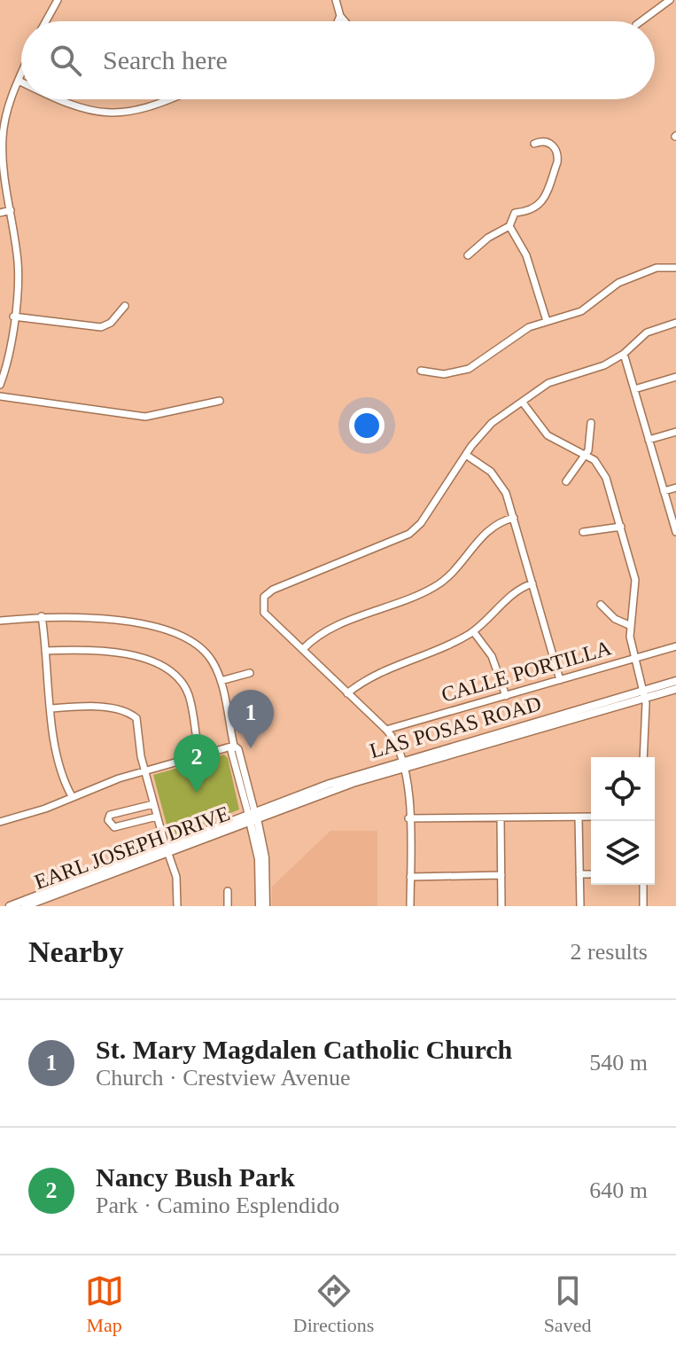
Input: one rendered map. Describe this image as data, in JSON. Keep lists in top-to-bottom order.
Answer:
{
  "streets": {
    "main road": ["LAS POSAS ROAD", "EARL JOSEPH DRIVE"],
    "street": ["CALLE PORTILLA"]
  },
  "crossings": [
    ["LAS POSAS ROAD", "EARL JOSEPH DRIVE"]
  ],
  "page": {
    "search": "Search here",
    "pins": ["1", "2"],
    "heading": ["Nearby", "2 results"],
    "list": [
      {
        "mark": "1",
        "name": "St. Mary Magdalen Catholic Church",
        "note": "Church · Crestview Avenue",
        "value": "540 m"
      },
      {
        "mark": "2",
        "name": "Nancy Bush Park",
        "note": "Park · Camino Esplendido",
        "value": "640 m"
      }
    ],
    "nav": ["Map", "Directions", "Saved"]
  }
}
